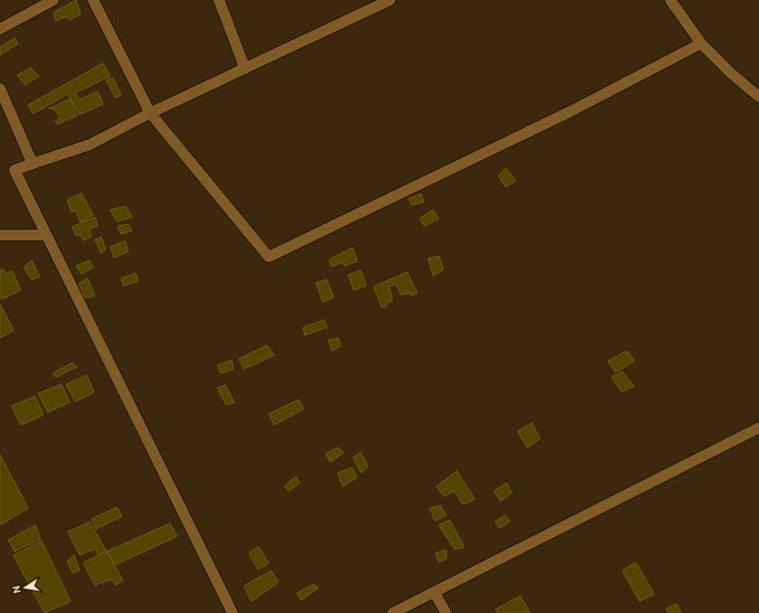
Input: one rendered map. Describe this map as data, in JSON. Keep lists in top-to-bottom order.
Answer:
{
  "north": "left"
}
